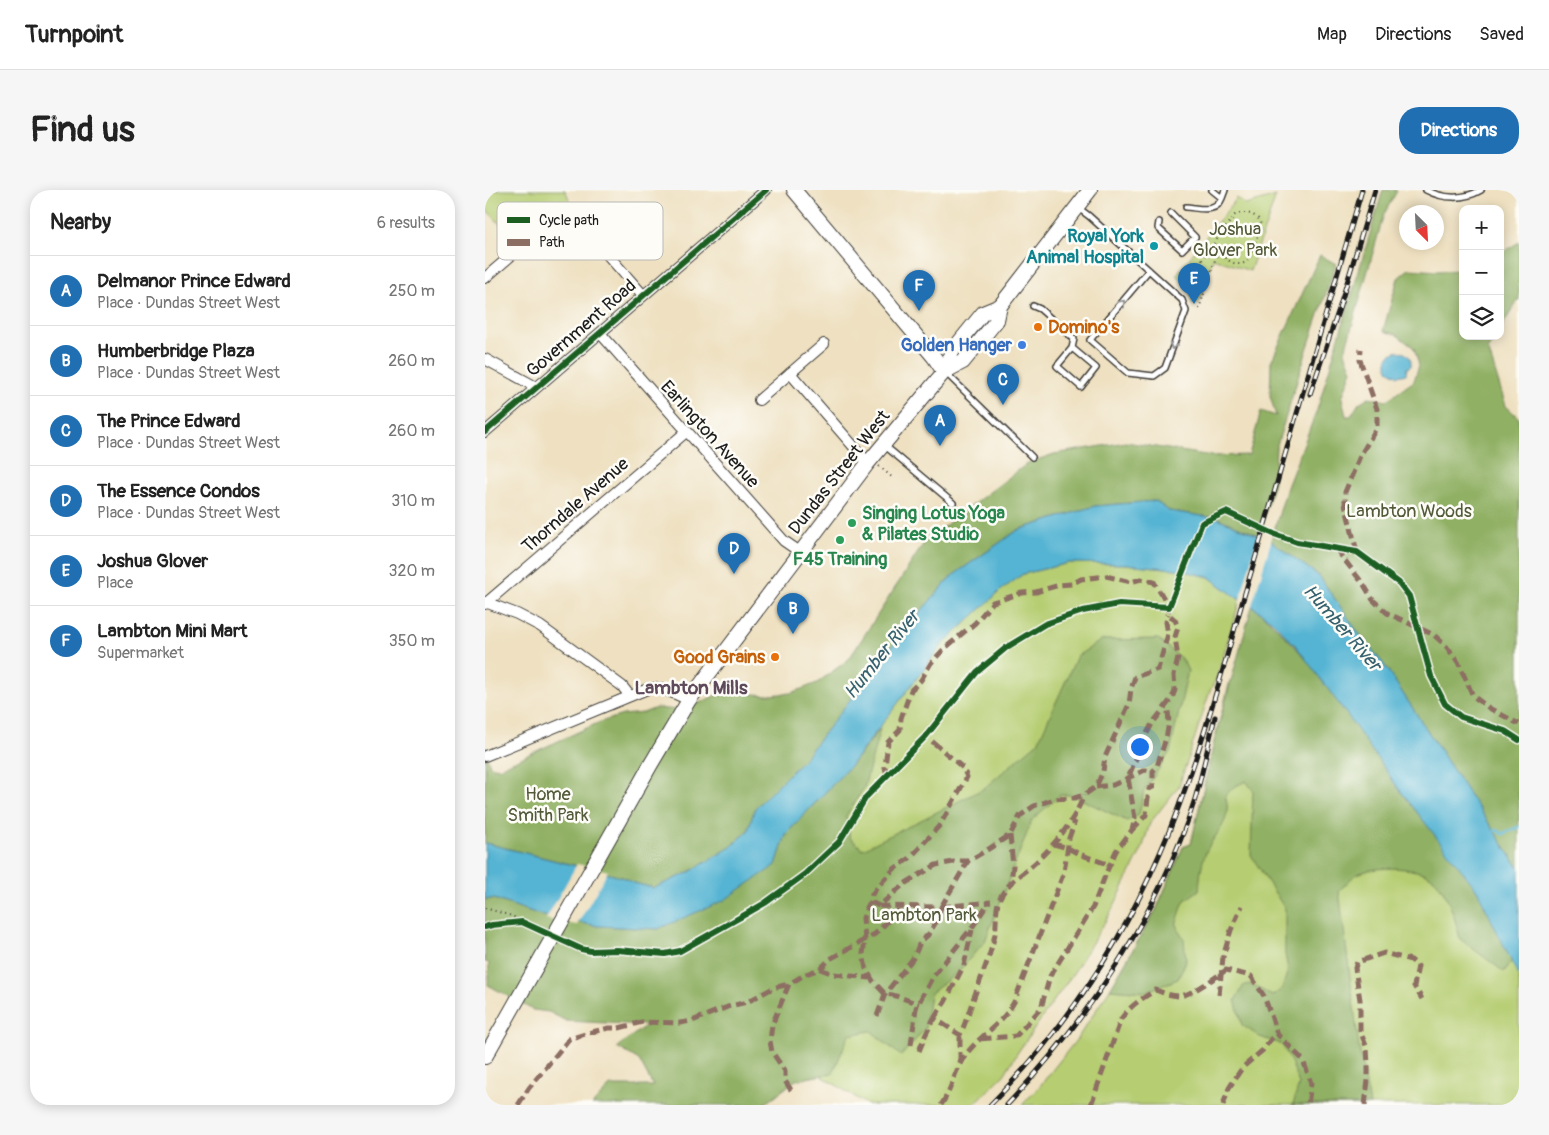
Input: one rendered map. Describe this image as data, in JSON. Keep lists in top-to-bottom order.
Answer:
{
  "streets": {
    "main road": ["Dundas Street West"],
    "street": ["Government Road", "Earlington Avenue", "Thorndale Avenue"]
  },
  "crossings": [
    ["Government Road", "Earlington Avenue"],
    ["Earlington Avenue", "Dundas Street West"],
    ["Earlington Avenue", "Thorndale Avenue"]
  ],
  "districts": ["Lambton Mills"],
  "water": ["Humber River"],
  "parks": [
    "Joshua Glover Park",
    "Lambton Woods",
    "Home Smith Park",
    "Lambton Park"
  ],
  "places": [
    "Royal York Animal Hospital",
    "Domino's",
    "Golden Hanger",
    "Singing Lotus Yoga & Pilates Studio",
    "F45 Training",
    "Good Grains"
  ],
  "legend": ["Cycle path", "Path"],
  "north": "bottom right",
  "page": {
    "header": "Turnpoint",
    "nav": ["Map", "Directions", "Saved"],
    "buttons": "Directions",
    "title": "Find us",
    "heading": ["Nearby", "6 results"],
    "map_buttons": ["+", "−"],
    "list": [
      {
        "mark": "A",
        "name": "Delmanor Prince Edward",
        "note": "Place · Dundas Street West",
        "value": "250 m"
      },
      {
        "mark": "B",
        "name": "Humberbridge Plaza",
        "note": "Place · Dundas Street West",
        "value": "260 m"
      },
      {
        "mark": "C",
        "name": "The Prince Edward",
        "note": "Place · Dundas Street West",
        "value": "260 m"
      },
      {
        "mark": "D",
        "name": "The Essence Condos",
        "note": "Place · Dundas Street West",
        "value": "310 m"
      },
      {
        "mark": "E",
        "name": "Joshua Glover",
        "note": "Place",
        "value": "320 m"
      },
      {
        "mark": "F",
        "name": "Lambton Mini Mart",
        "note": "Supermarket",
        "value": "350 m"
      }
    ],
    "pins": [
      "E",
      "F",
      "C",
      "A",
      "D",
      "B"
    ]
  }
}
